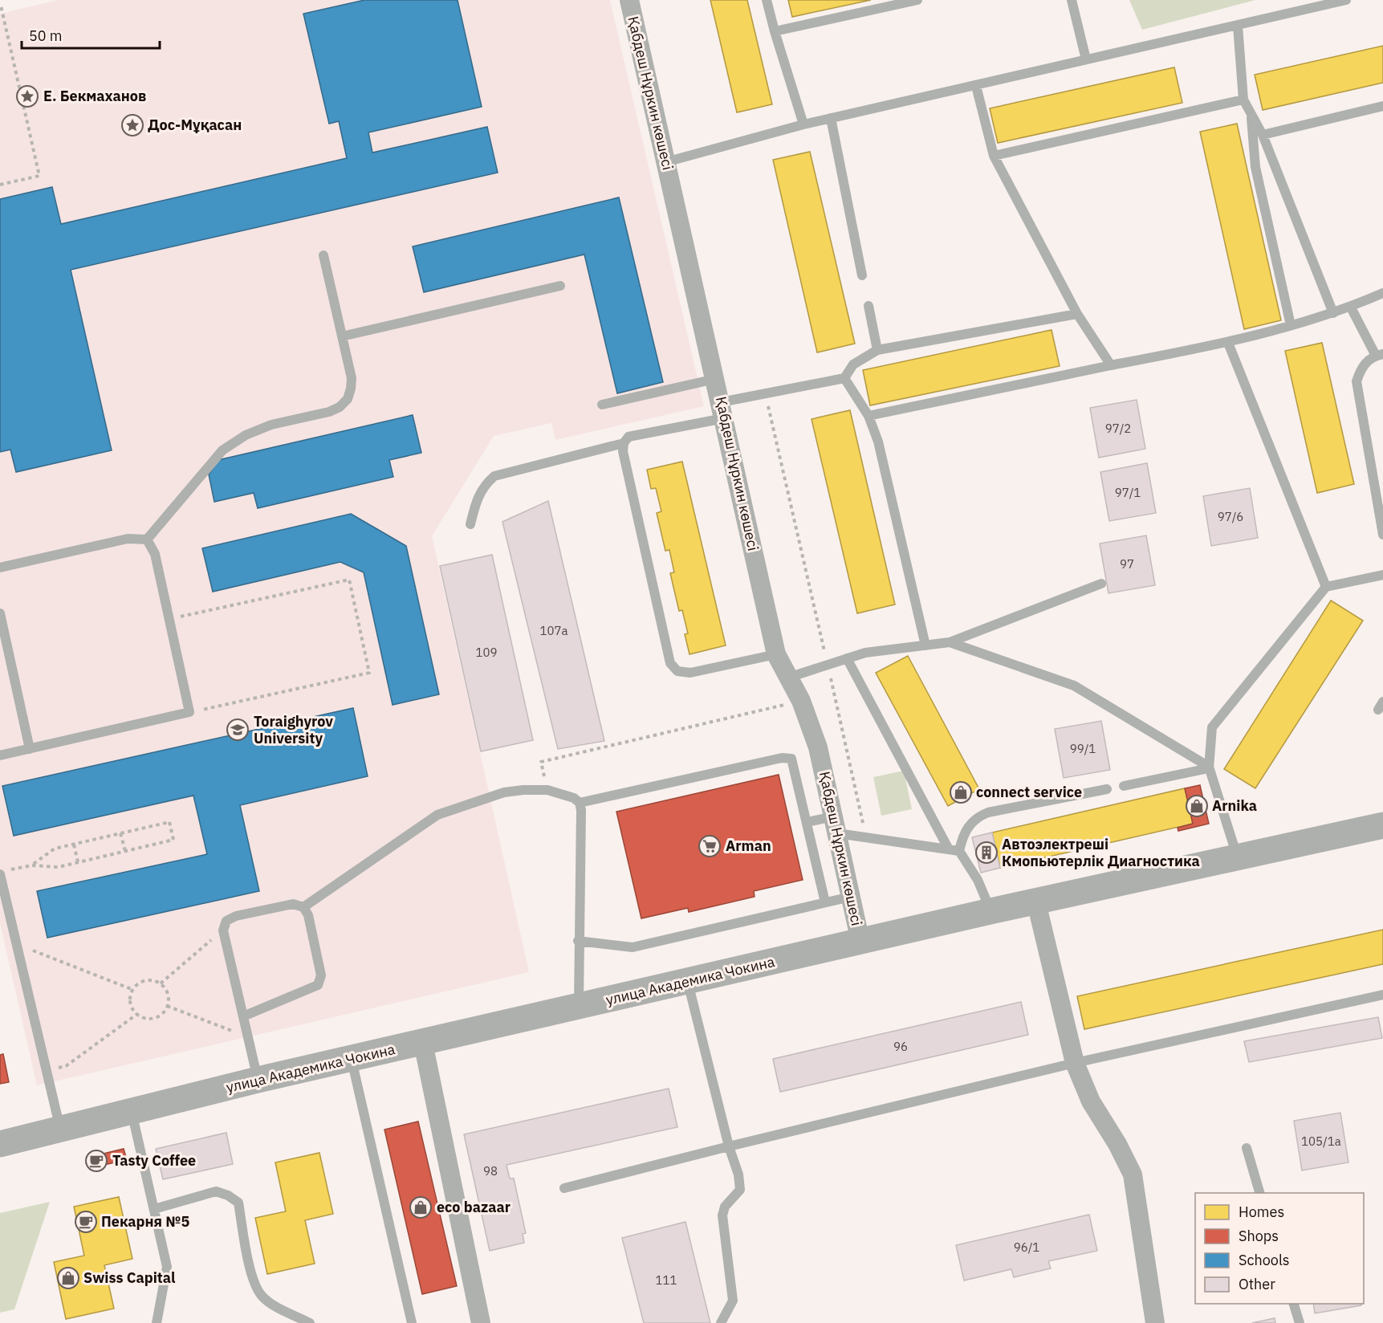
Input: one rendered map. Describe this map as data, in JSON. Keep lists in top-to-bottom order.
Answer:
{
  "streets": {
    "main road": ["улица Академика Чокина"],
    "street": ["Қабдеш Нұркин көшесі"]
  },
  "crossings": [
    ["Қабдеш Нұркин көшесі", "улица Академика Чокина"]
  ],
  "places": {
    "place": ["Е. Бекмаханов", "Дос-Мұқасан"],
    "school or university": ["Toraighyrov University"],
    "shop": [
      "connect service",
      "Arnika",
      "eco bazaar",
      "Swiss Capital"
    ],
    "supermarket": ["Arman"],
    "building": ["Автоэлектреші Кмопьютерлік Диагностика"],
    "cafe": ["Tasty Coffee", "Пекарня №5"]
  },
  "house_numbers": [
    "97/2",
    "97/1",
    "97/6",
    "97",
    "107а",
    "109",
    "99/1",
    "96",
    "105/1а",
    "98",
    "96/1",
    "111"
  ],
  "legend": [
    "Homes",
    "Shops",
    "Schools",
    "Other"
  ],
  "scale_bar": "50 m"
}
